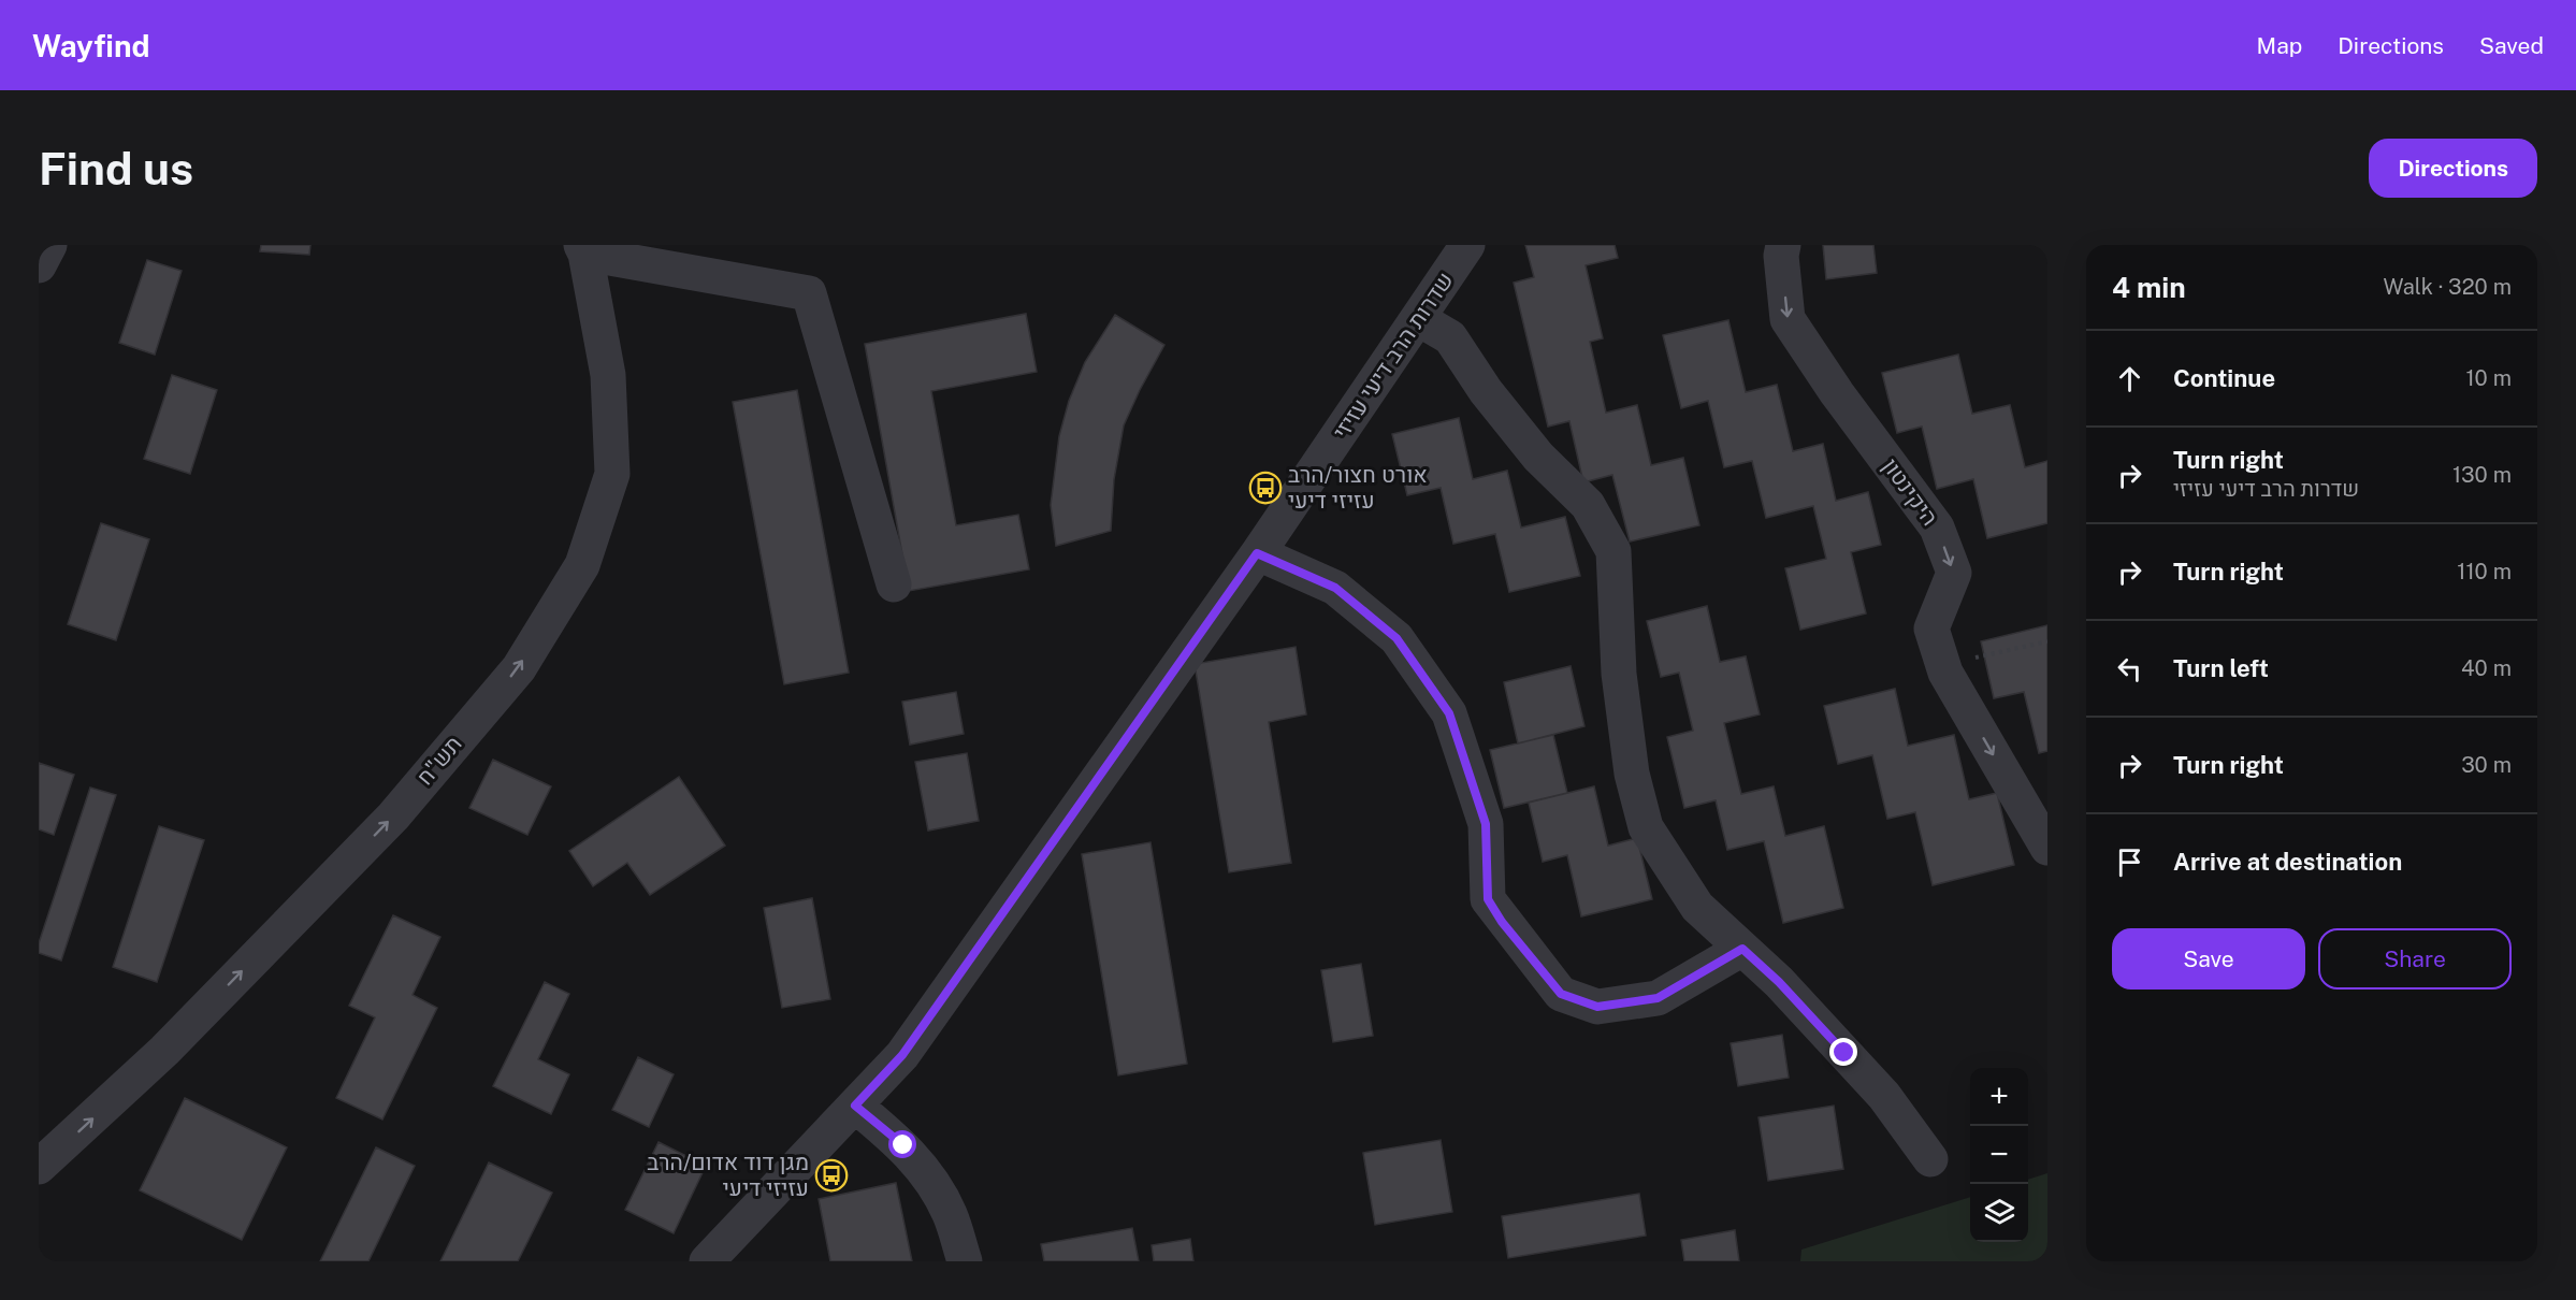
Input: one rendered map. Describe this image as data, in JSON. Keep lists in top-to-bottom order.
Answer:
{
  "streets": {
    "street": ["שדרות הרב דיעי עזיזי", "היקינטון", "תש\"ח"]
  },
  "one_way": ["תש\"ח"],
  "places": {
    "bus stop": ["אורט חצור/הרב עזיזי דיעי", "מגן דוד אדום/הרב עזיזי דיעי"]
  },
  "page": {
    "header": "Wayfind",
    "nav": ["Map", "Directions", "Saved"],
    "buttons": [
      "Directions",
      ["Save", "Share"]
    ],
    "title": "Find us",
    "heading": ["4 min", "Walk · 320 m"],
    "list": [
      ["Continue", "10 m"],
      ["Turn right", "שדרות הרב דיעי עזיזי", "130 m"],
      ["Turn right", "110 m"],
      ["Turn left", "40 m"],
      ["Turn right", "30 m"],
      "Arrive at destination"
    ],
    "map_buttons": ["+", "−"]
  }
}
